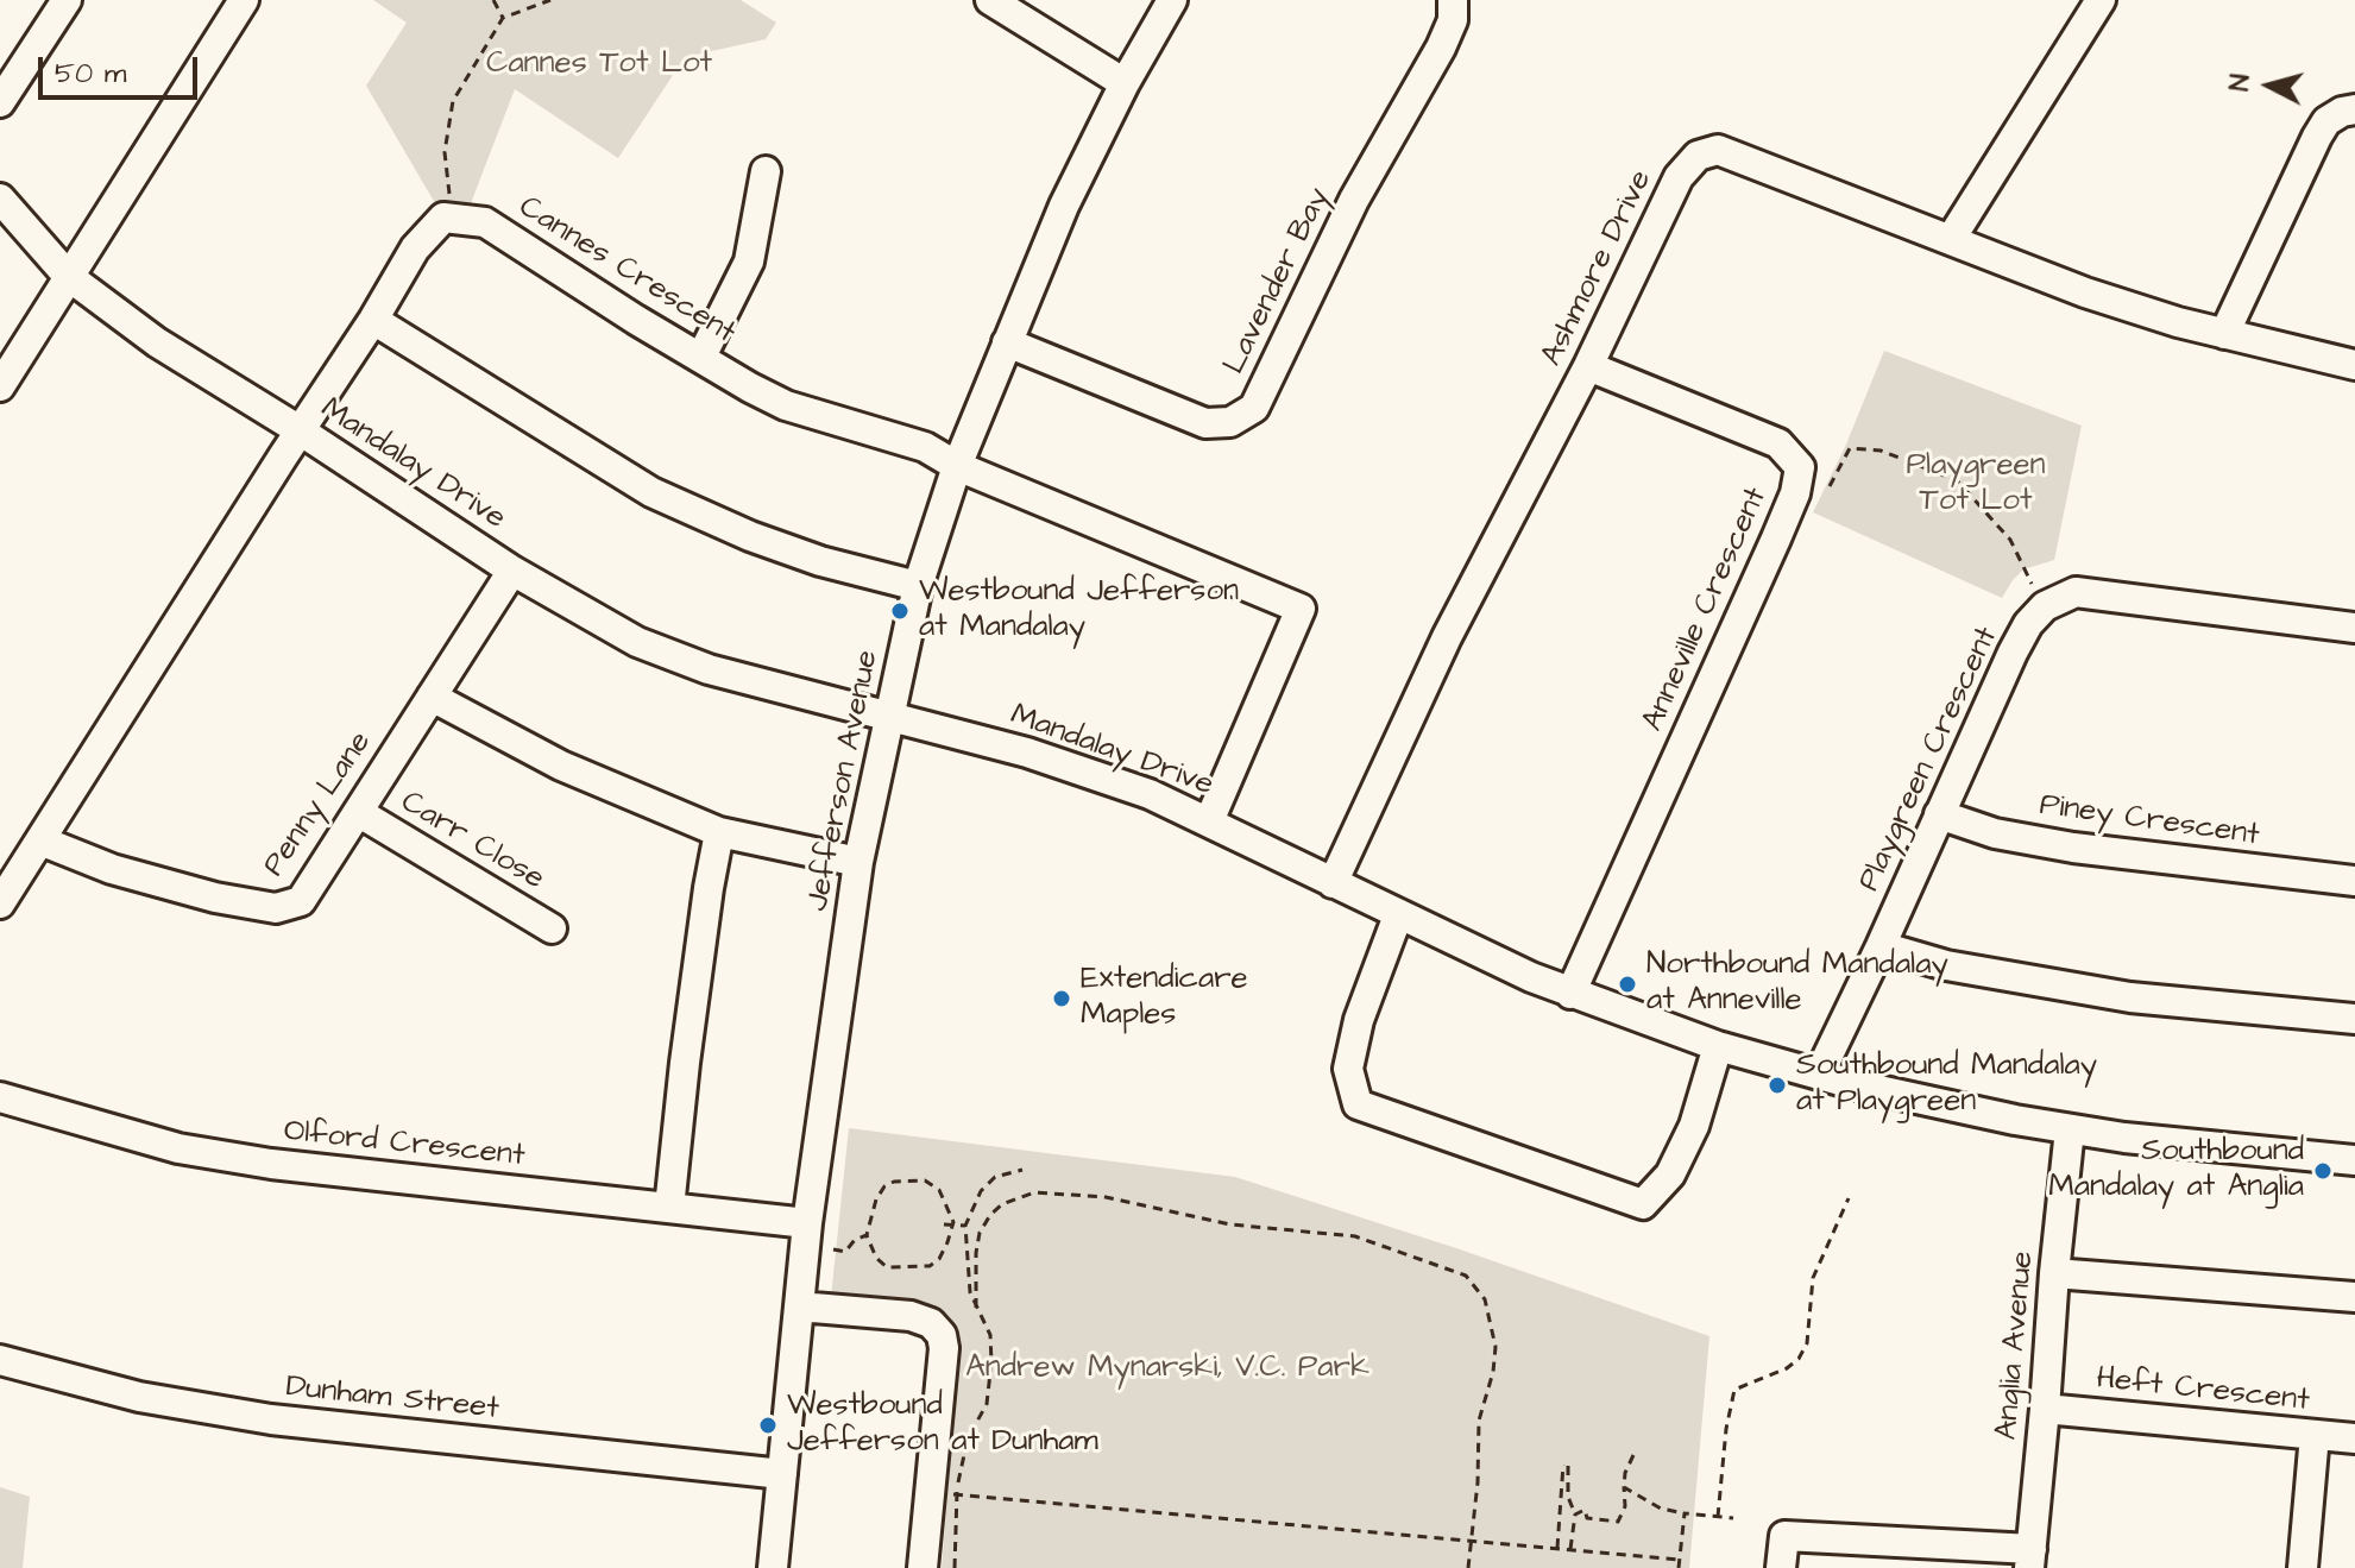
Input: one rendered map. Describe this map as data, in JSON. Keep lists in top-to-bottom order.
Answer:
{
  "streets": {
    "street": [
      "Ashmore Drive",
      "Cannes Crescent",
      "Lavender Bay",
      "Mandalay Drive",
      "Anneville Crescent",
      "Playgreen Crescent",
      "Jefferson Avenue",
      "Penny Lane",
      "Piney Crescent",
      "Carr Close",
      "Olford Crescent",
      "Anglia Avenue",
      "Heft Crescent",
      "Dunham Street"
    ]
  },
  "crossings": [
    ["Ashmore Drive", "Mandalay Drive"],
    ["Ashmore Drive", "Anneville Crescent"],
    ["Cannes Crescent", "Mandalay Drive"],
    ["Cannes Crescent", "Jefferson Avenue"],
    ["Lavender Bay", "Jefferson Avenue"],
    ["Mandalay Drive", "Anneville Crescent"],
    ["Mandalay Drive", "Playgreen Crescent"],
    ["Mandalay Drive", "Jefferson Avenue"],
    ["Mandalay Drive", "Penny Lane"],
    ["Mandalay Drive", "Anglia Avenue"],
    ["Playgreen Crescent", "Piney Crescent"],
    ["Jefferson Avenue", "Olford Crescent"],
    ["Jefferson Avenue", "Dunham Street"],
    ["Penny Lane", "Carr Close"],
    ["Anglia Avenue", "Heft Crescent"]
  ],
  "parks": ["Cannes Tot Lot", "Playgreen Tot Lot", "Andrew Mynarski, V.C. Park"],
  "places": [
    "Westbound Jefferson at Mandalay",
    "Northbound Mandalay at Anneville",
    "Extendicare Maples",
    "Southbound Mandalay at Playgreen",
    "Southbound Mandalay at Anglia",
    "Westbound Jefferson at Dunham"
  ],
  "scale_bar": "50 m",
  "north": "left"
}
